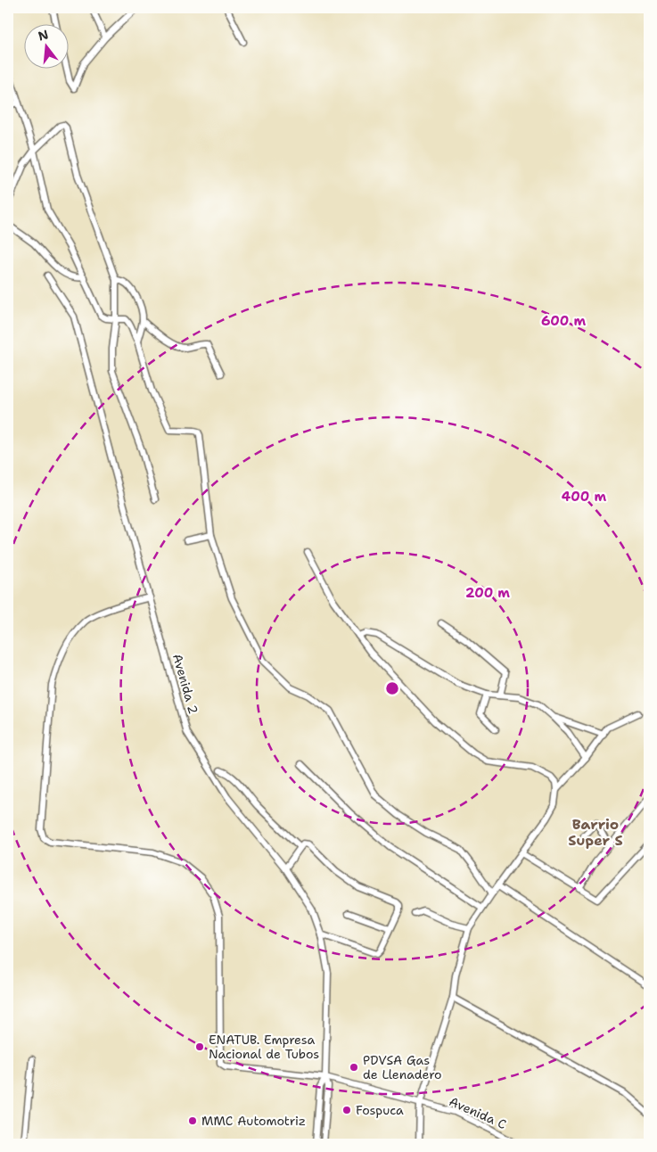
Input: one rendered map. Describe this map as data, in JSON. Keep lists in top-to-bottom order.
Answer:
{
  "streets": {
    "street": ["Avenida 2", "Avenida C"]
  },
  "crossings": [
    ["Avenida 2", "Avenida C"]
  ],
  "districts": ["Barrio Super S"],
  "places": [
    "ENATUB. Empresa Nacional de Tubos",
    "PDVSA Gas de Llenadero",
    "Fospuca",
    "MMC Automotriz"
  ],
  "north": "top",
  "rings": ["600 m", "400 m", "200 m"]
}
